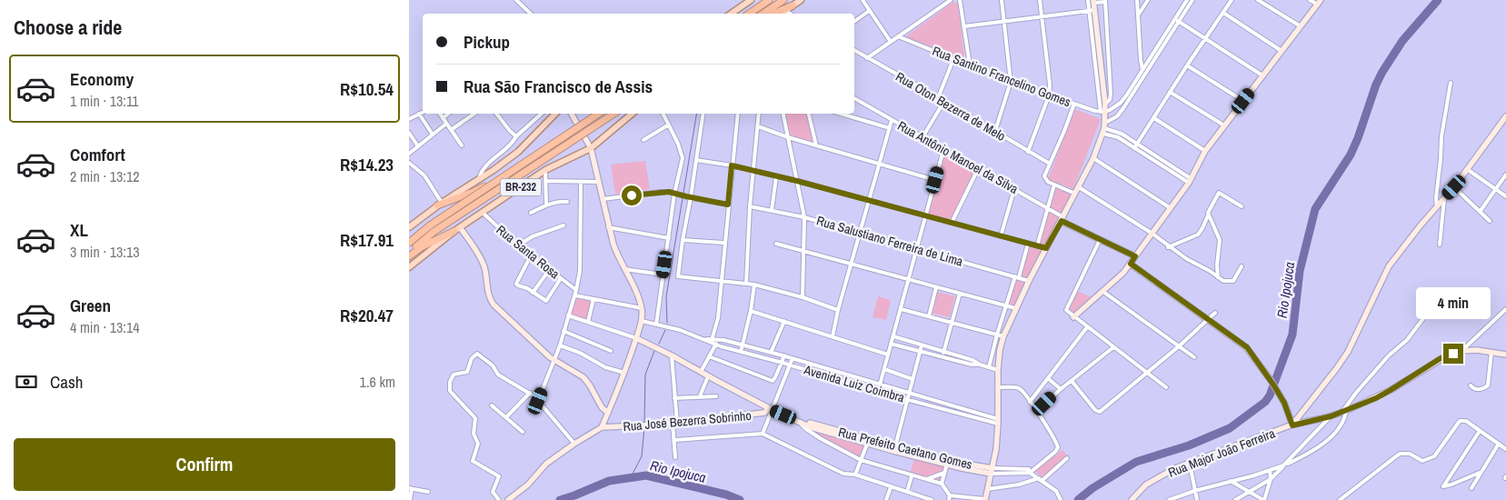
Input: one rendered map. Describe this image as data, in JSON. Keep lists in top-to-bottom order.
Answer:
{
  "streets": {
    "highway": ["BR-232"],
    "street": [
      "Rua Santino Francelino Gomes",
      "Rua Oton Bezerra de Melo",
      "Rua Antônio Manoel da Silva",
      "Rua Salustiano Ferreira de Lima",
      "Rua Santa Rosa",
      "Avenida Luiz Coimbra",
      "Rua José Bezerra Sobrinho",
      "Rua Prefeito Caetano Gomes",
      "Rua Major João Ferreira"
    ]
  },
  "crossings": [
    ["BR-232", "Rua Santa Rosa"],
    ["Rua José Bezerra Sobrinho", "Rua Prefeito Caetano Gomes"]
  ],
  "water": ["Rio Ipojuca"],
  "page": {
    "heading": "Choose a ride",
    "banner": ["Pickup", "Rua São Francisco de Assis"],
    "list": [
      {
        "name": "Economy",
        "note": "1 min · 13:11",
        "value": "R$10.54"
      },
      {
        "name": "Comfort",
        "note": "2 min · 13:12",
        "value": "R$14.23"
      },
      {
        "name": "XL",
        "note": "3 min · 13:13",
        "value": "R$17.91"
      },
      {
        "name": "Green",
        "note": "4 min · 13:14",
        "value": "R$20.47"
      }
    ],
    "bubble": "4 min",
    "pay": ["Cash", "1.6 km"],
    "buttons": "Confirm"
  }
}
